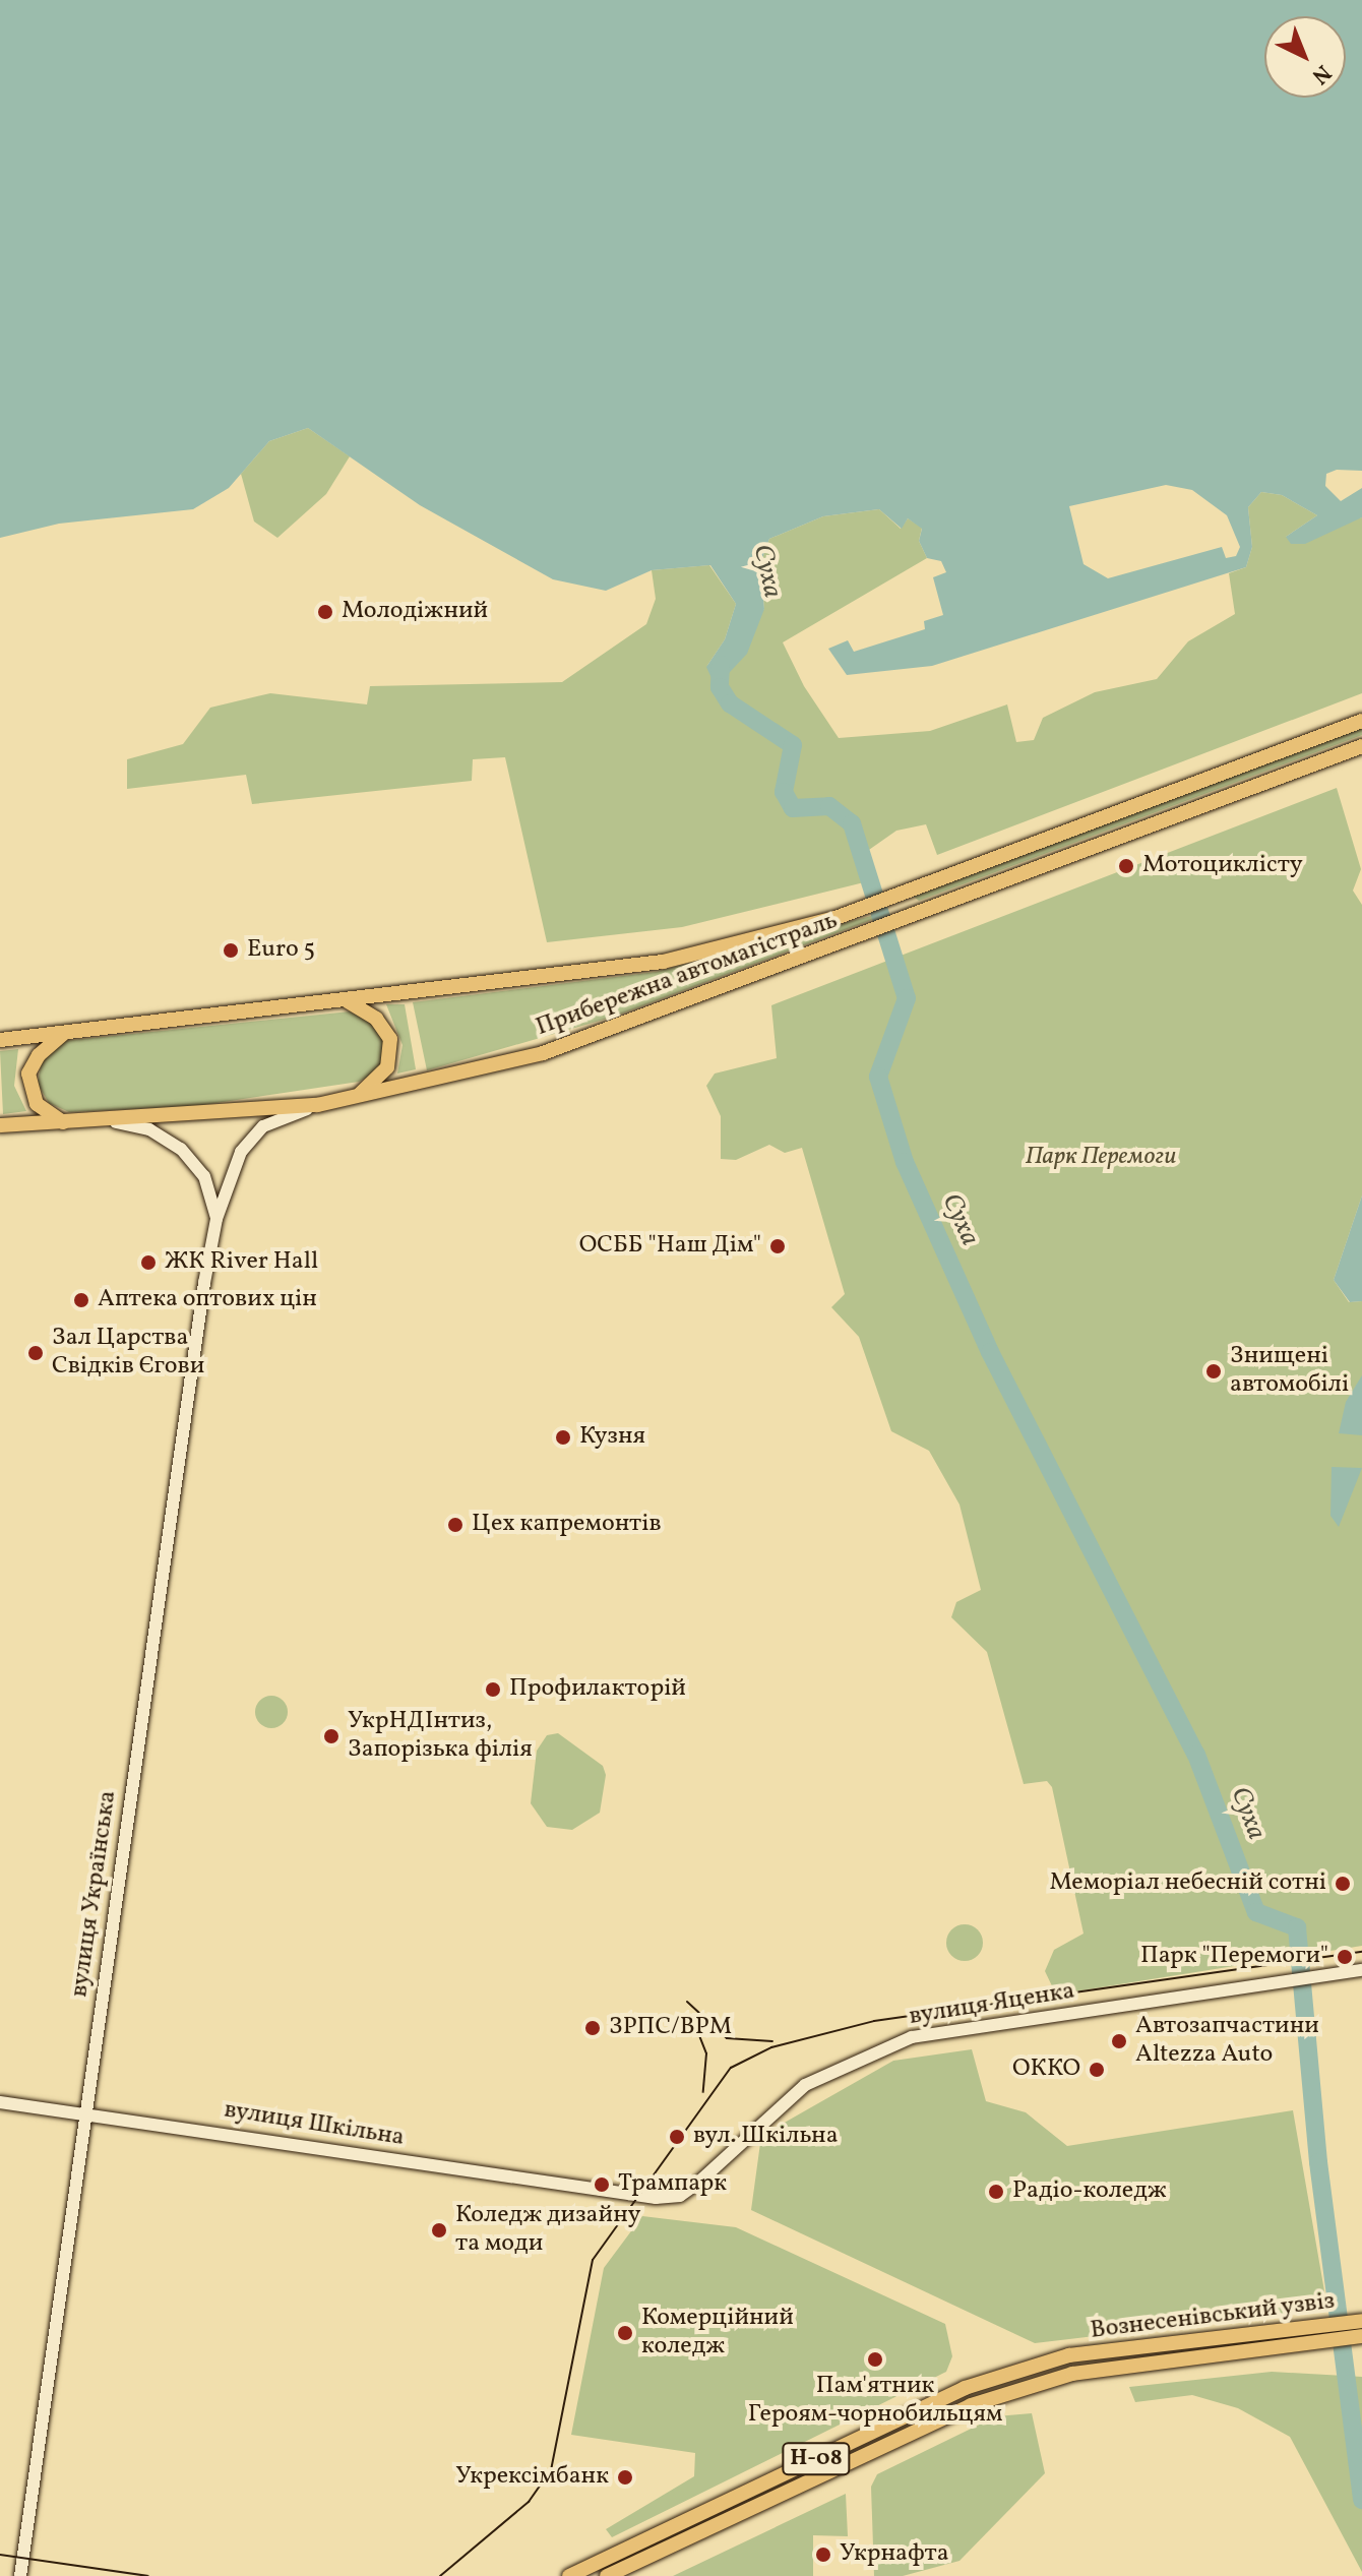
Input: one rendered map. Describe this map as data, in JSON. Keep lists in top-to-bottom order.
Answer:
{
  "streets": {
    "main road": [
      "Прибережна автомагістраль",
      "вулиця Українська",
      "вулиця Яценка",
      "вулиця Шкільна",
      "Вознесенівський узвіз",
      "Н-08"
    ]
  },
  "crossings": [
    ["Прибережна автомагістраль", "вулиця Українська"],
    ["вулиця Українська", "вулиця Шкільна"],
    ["вулиця Яценка", "вулиця Шкільна"]
  ],
  "water": ["Суха"],
  "parks": ["Парк Перемоги"],
  "places": [
    "Молодіжний",
    "Мотоциклісту",
    "Euro 5",
    "ОСББ \"Наш Дім\"",
    "ЖК River Hall",
    "Аптека оптових цін",
    "Зал Царства Свідків Єгови",
    "Знищені автомобілі",
    "Кузня",
    "Цех капремонтів",
    "Профилакторій",
    "УкрНДІнтиз, Запорізька філія",
    "Меморіал небесній сотні",
    "Парк \"Перемоги\"",
    "ЗРПС/ВРМ",
    "Автозапчастини Altezza Auto",
    "ОККО",
    "вул. Шкільна",
    "Трампарк",
    "Радіо-коледж",
    "Коледж дизайну та моди",
    "Комерційний коледж",
    "Пам'ятник Героям-чорнобильцям",
    "Укрексімбанк",
    "Укрнафта"
  ],
  "north": "bottom right"
}
